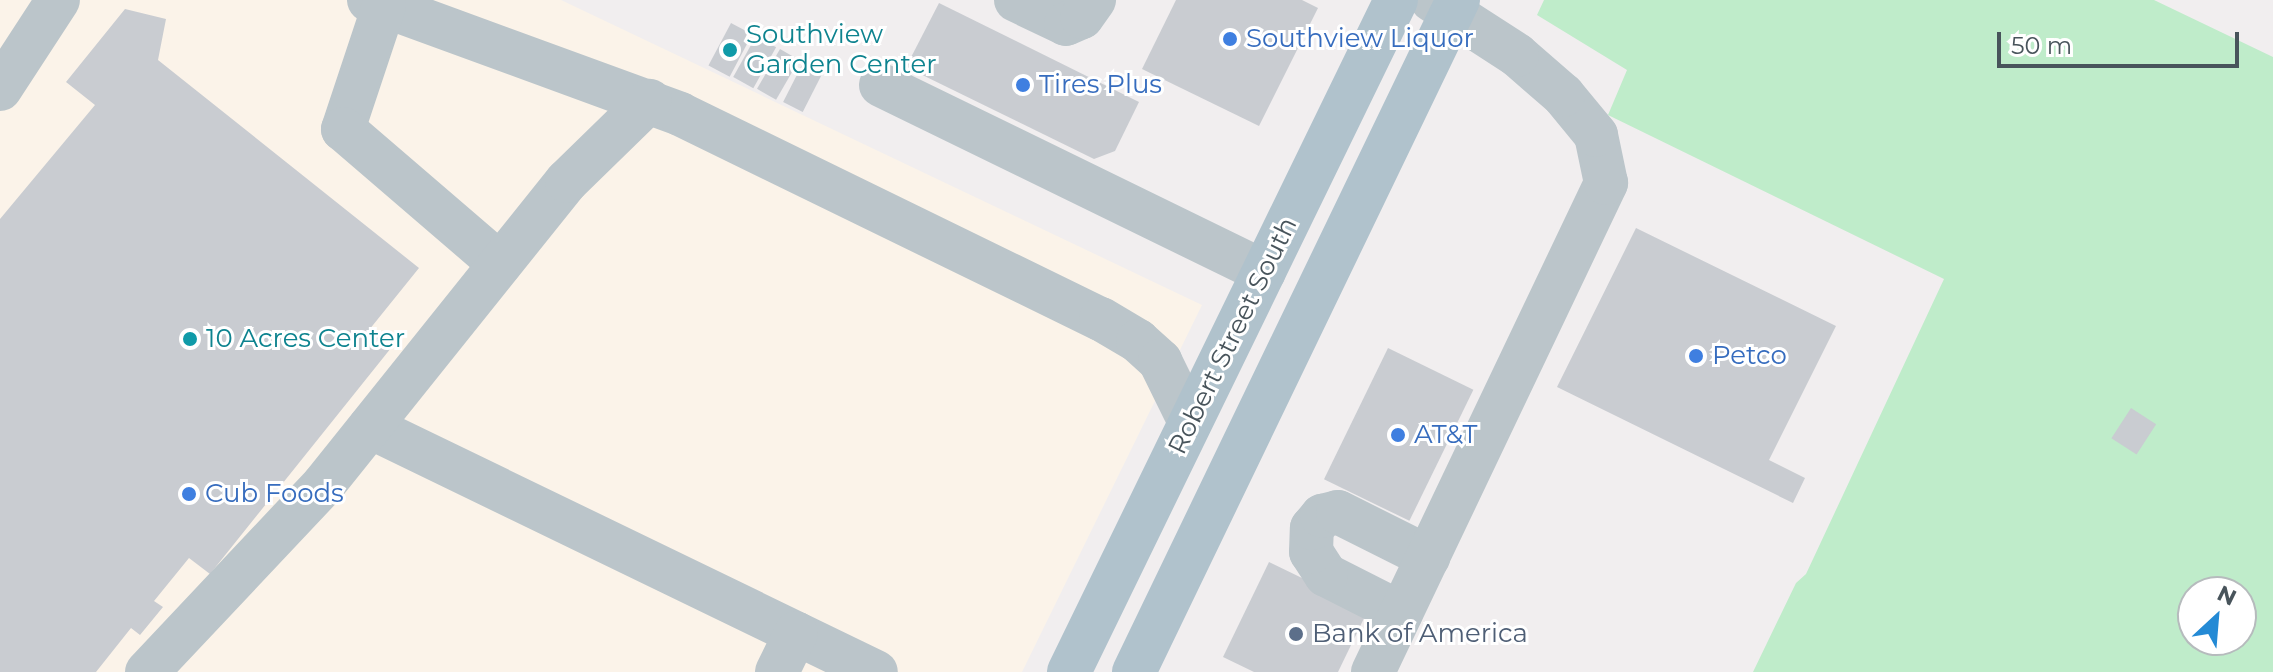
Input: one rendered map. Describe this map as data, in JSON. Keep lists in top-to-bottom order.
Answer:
{
  "streets": {
    "main road": ["Robert Street South"]
  },
  "places": [
    "Southview Liquor",
    "Southview Garden Center",
    "Tires Plus",
    "10 Acres Center",
    "Petco",
    "AT&T",
    "Cub Foods",
    "Bank of America"
  ],
  "scale_bar": "50 m",
  "north": "top right"
}
